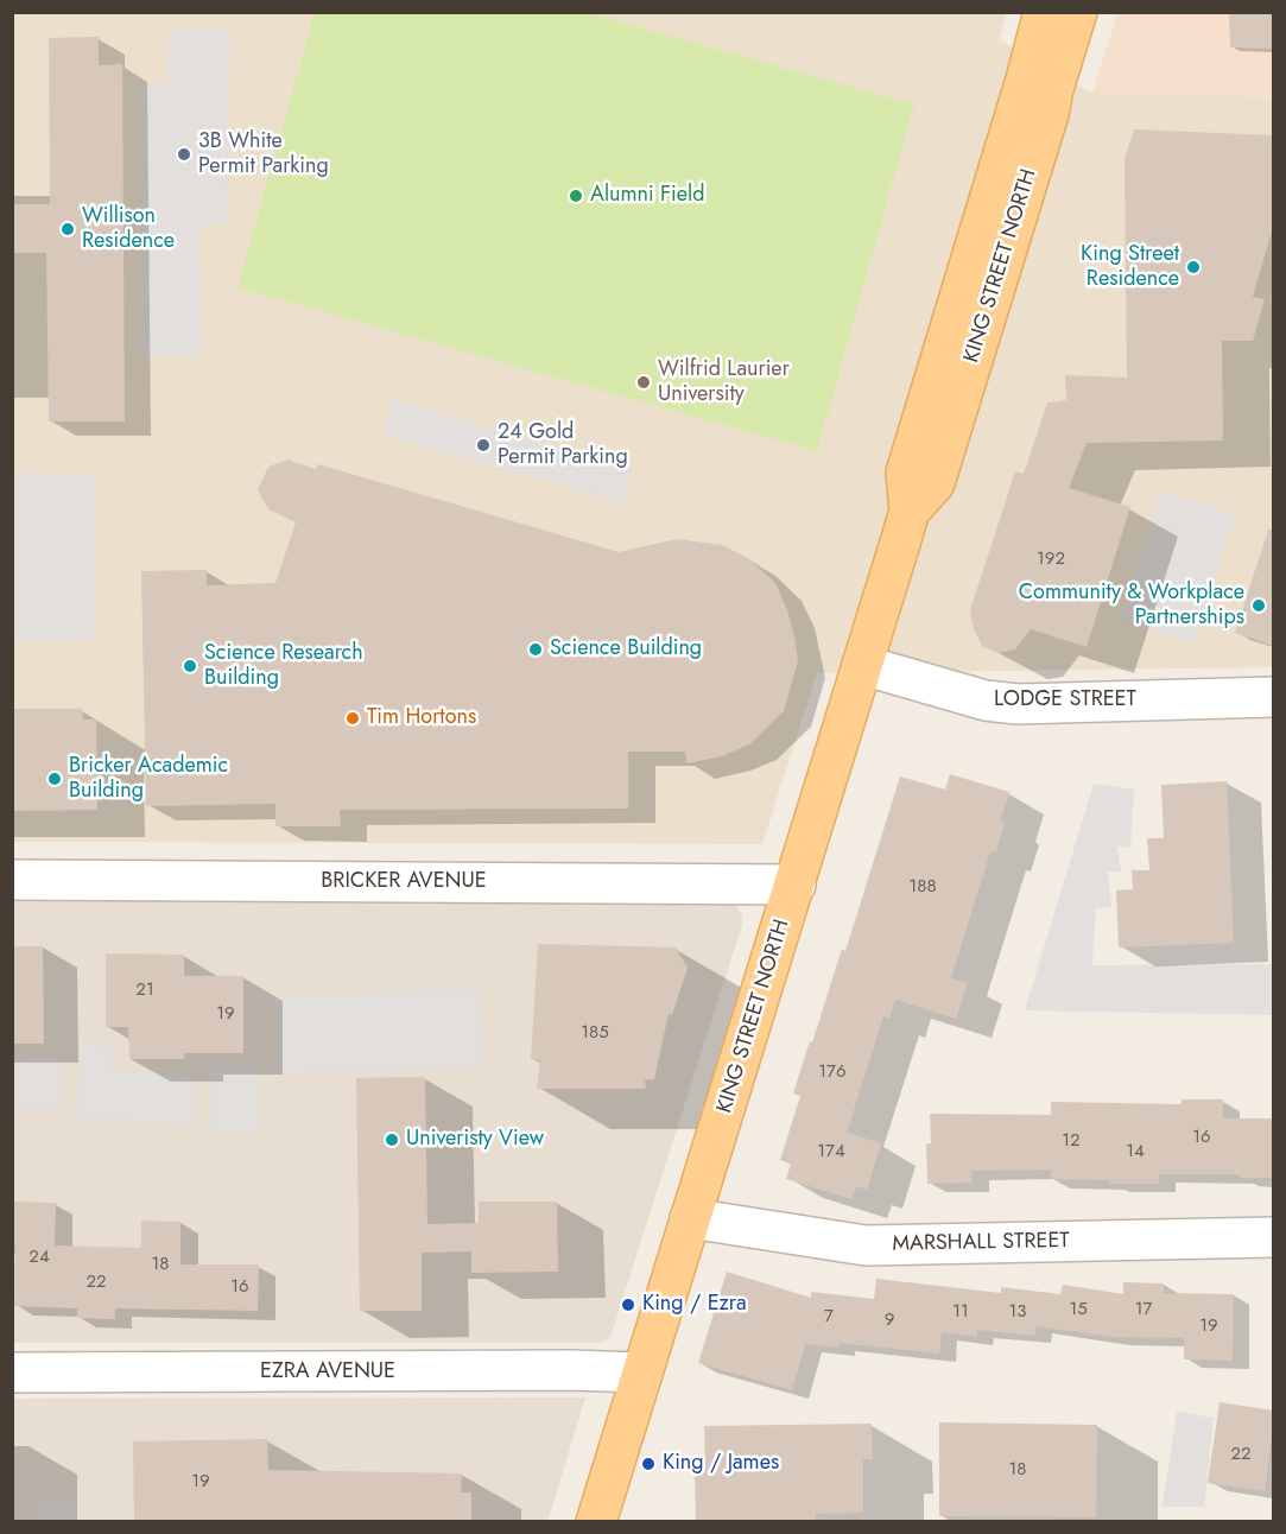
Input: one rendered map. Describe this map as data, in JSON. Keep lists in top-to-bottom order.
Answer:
{
  "streets": {
    "main road": ["KING STREET NORTH"],
    "street": [
      "LODGE STREET",
      "BRICKER AVENUE",
      "MARSHALL STREET",
      "EZRA AVENUE"
    ]
  },
  "crossings": [
    ["KING STREET NORTH", "LODGE STREET"],
    ["KING STREET NORTH", "BRICKER AVENUE"],
    ["KING STREET NORTH", "MARSHALL STREET"],
    ["KING STREET NORTH", "EZRA AVENUE"]
  ],
  "places": [
    "3B White Permit Parking",
    "Alumni Field",
    "Willison Residence",
    "King Street Residence",
    "Wilfrid Laurier University",
    "24 Gold Permit Parking",
    "Community & Workplace Partnerships",
    "Science Building",
    "Science Research Building",
    "Tim Hortons",
    "Bricker Academic Building",
    "Univeristy View",
    "King / Ezra",
    "King / James"
  ],
  "house_numbers": [
    "192",
    "188",
    "21",
    "19",
    "185",
    "176",
    "16",
    "12",
    "174",
    "14",
    "24",
    "18",
    "22",
    "16",
    "15",
    "17",
    "11",
    "13",
    "7",
    "9",
    "19",
    "22",
    "18",
    "19"
  ]
}
